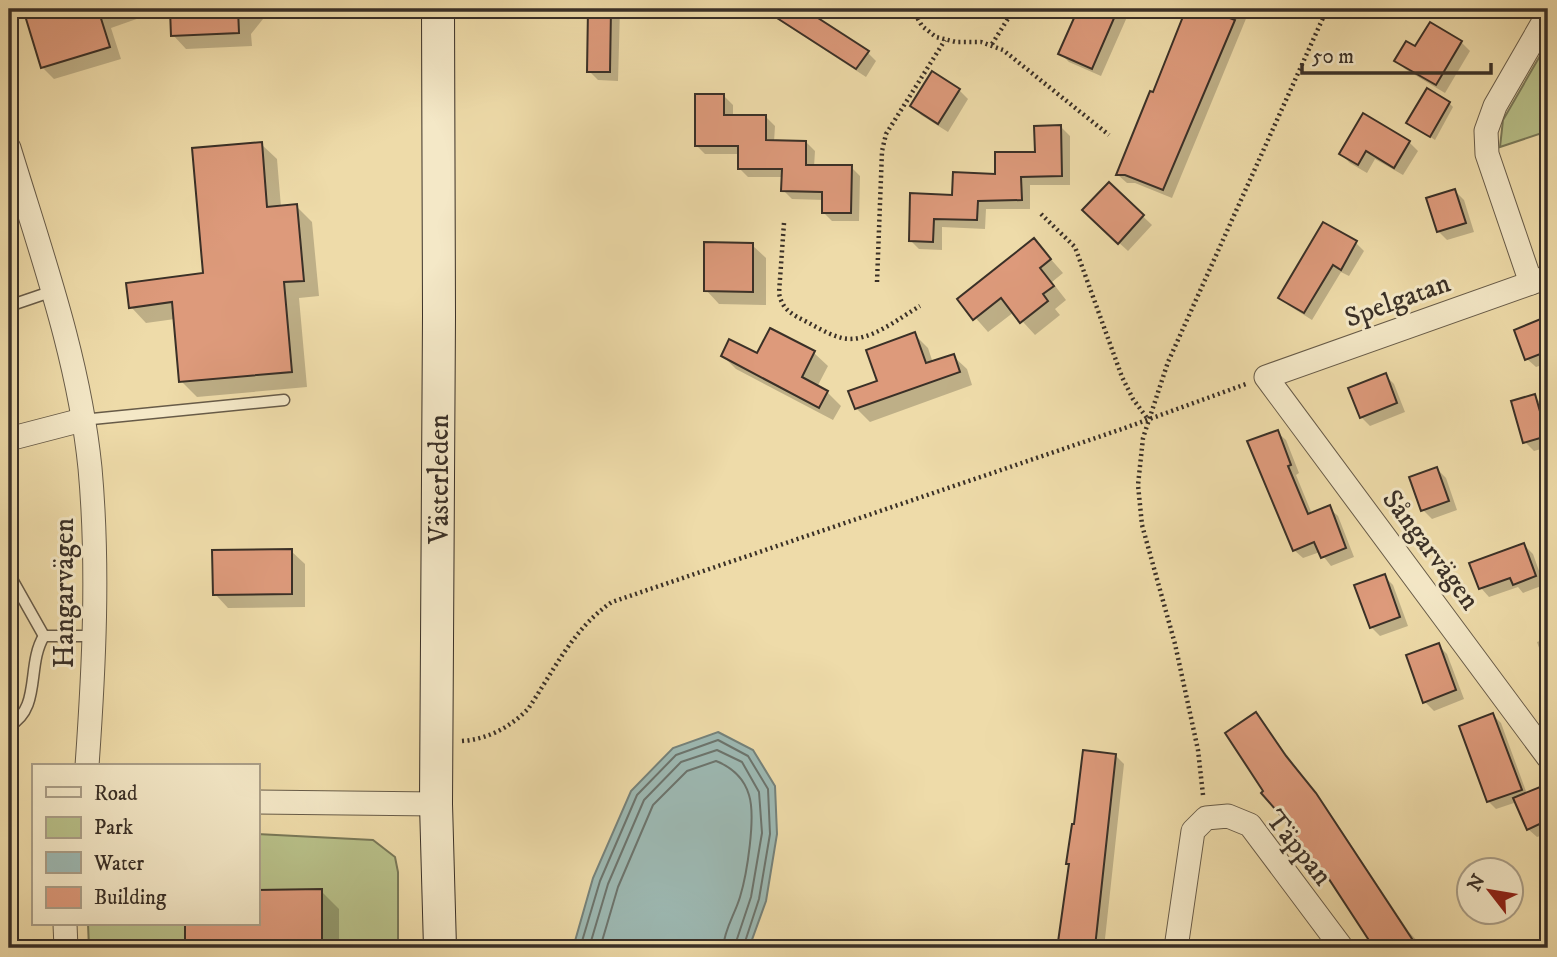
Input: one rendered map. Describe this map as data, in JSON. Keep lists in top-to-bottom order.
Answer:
{
  "streets": {
    "street": [
      "Spelgatan",
      "Västerleden",
      "Sångarvägen",
      "Hangarvägen",
      "Täppan"
    ]
  },
  "crossings": [
    ["Spelgatan", "Sångarvägen"]
  ],
  "legend": [
    "Road",
    "Park",
    "Water",
    "Building"
  ],
  "scale_bar": "50 m",
  "north": "top left"
}
